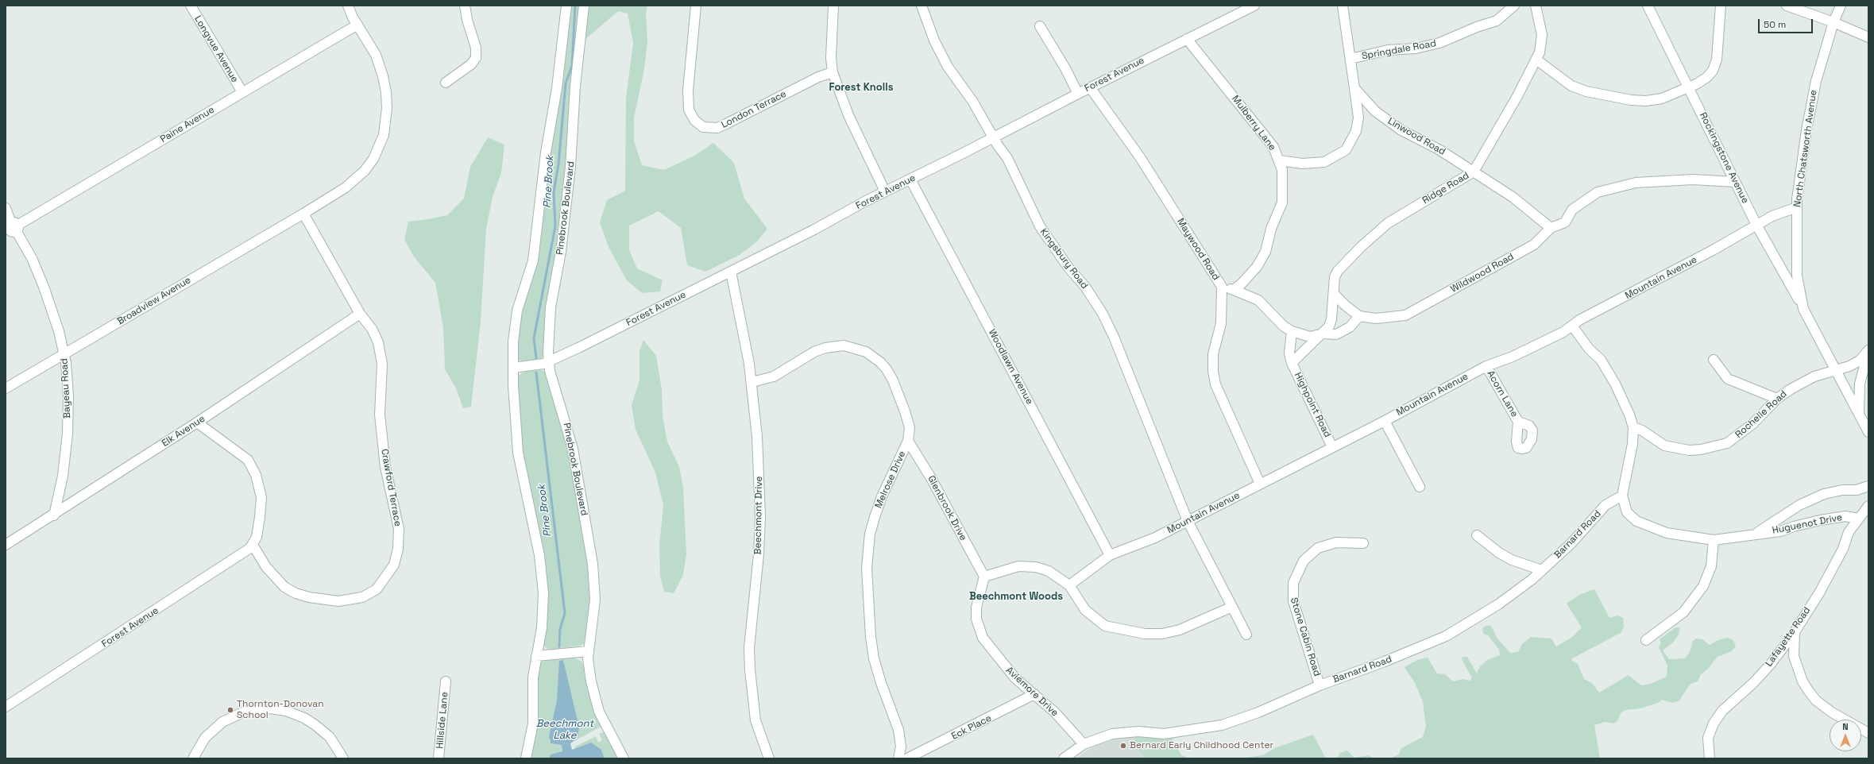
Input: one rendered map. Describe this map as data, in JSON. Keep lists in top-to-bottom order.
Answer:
{
  "streets": {
    "street": [
      "Longvue Avenue",
      "Springdale Road",
      "Forest Avenue",
      "London Terrace",
      "Mulberry Lane",
      "Paine Avenue",
      "Linwood Road",
      "North Chatsworth Avenue",
      "Rockingstone Avenue",
      "Ridge Road",
      "Pinebrook Boulevard",
      "Maywood Road",
      "Kingsbury Road",
      "Wildwood Road",
      "Mountain Avenue",
      "Broadview Avenue",
      "Woodlawn Avenue",
      "Bayeau Road",
      "Acorn Lane",
      "Highpoint Road",
      "Rochelle Road",
      "Elk Avenue",
      "Melrose Drive",
      "Crawford Terrace",
      "Glenbrook Drive",
      "Beechmont Drive",
      "Huguenot Drive",
      "Barnard Road",
      "Stone Cabin Road",
      "Lafayette Road",
      "Aviemore Drive",
      "Hillside Lane",
      "Eck Place"
    ]
  },
  "crossings": [
    ["Longvue Avenue", "Paine Avenue"],
    ["Forest Avenue", "Mulberry Lane"],
    ["Forest Avenue", "Pinebrook Boulevard"],
    ["Forest Avenue", "Maywood Road"],
    ["Forest Avenue", "Kingsbury Road"],
    ["Forest Avenue", "Woodlawn Avenue"],
    ["Forest Avenue", "Crawford Terrace"],
    ["Forest Avenue", "Beechmont Drive"],
    ["Paine Avenue", "Broadview Avenue"],
    ["Paine Avenue", "Bayeau Road"],
    ["Linwood Road", "Ridge Road"],
    ["Linwood Road", "Wildwood Road"],
    ["North Chatsworth Avenue", "Rockingstone Avenue"],
    ["North Chatsworth Avenue", "Mountain Avenue"],
    ["North Chatsworth Avenue", "Rochelle Road"],
    ["Rockingstone Avenue", "Wildwood Road"],
    ["Rockingstone Avenue", "Mountain Avenue"],
    ["Ridge Road", "Highpoint Road"],
    ["Maywood Road", "Mountain Avenue"],
    ["Kingsbury Road", "Mountain Avenue"],
    ["Mountain Avenue", "Woodlawn Avenue"],
    ["Mountain Avenue", "Acorn Lane"],
    ["Mountain Avenue", "Highpoint Road"],
    ["Mountain Avenue", "Huguenot Drive"],
    ["Broadview Avenue", "Bayeau Road"],
    ["Broadview Avenue", "Crawford Terrace"],
    ["Bayeau Road", "Elk Avenue"],
    ["Rochelle Road", "Huguenot Drive"],
    ["Elk Avenue", "Crawford Terrace"],
    ["Melrose Drive", "Glenbrook Drive"],
    ["Melrose Drive", "Beechmont Drive"],
    ["Glenbrook Drive", "Aviemore Drive"],
    ["Huguenot Drive", "Barnard Road"],
    ["Huguenot Drive", "Lafayette Road"],
    ["Barnard Road", "Stone Cabin Road"],
    ["Barnard Road", "Aviemore Drive"],
    ["Aviemore Drive", "Eck Place"]
  ],
  "districts": ["Forest Knolls", "Beechmont Woods"],
  "water": ["Pine Brook", "Beechmont Lake"],
  "places": ["Thornton-Donovan School", "Bernard Early Childhood Center"],
  "scale_bar": "50 m",
  "north": "top"
}
